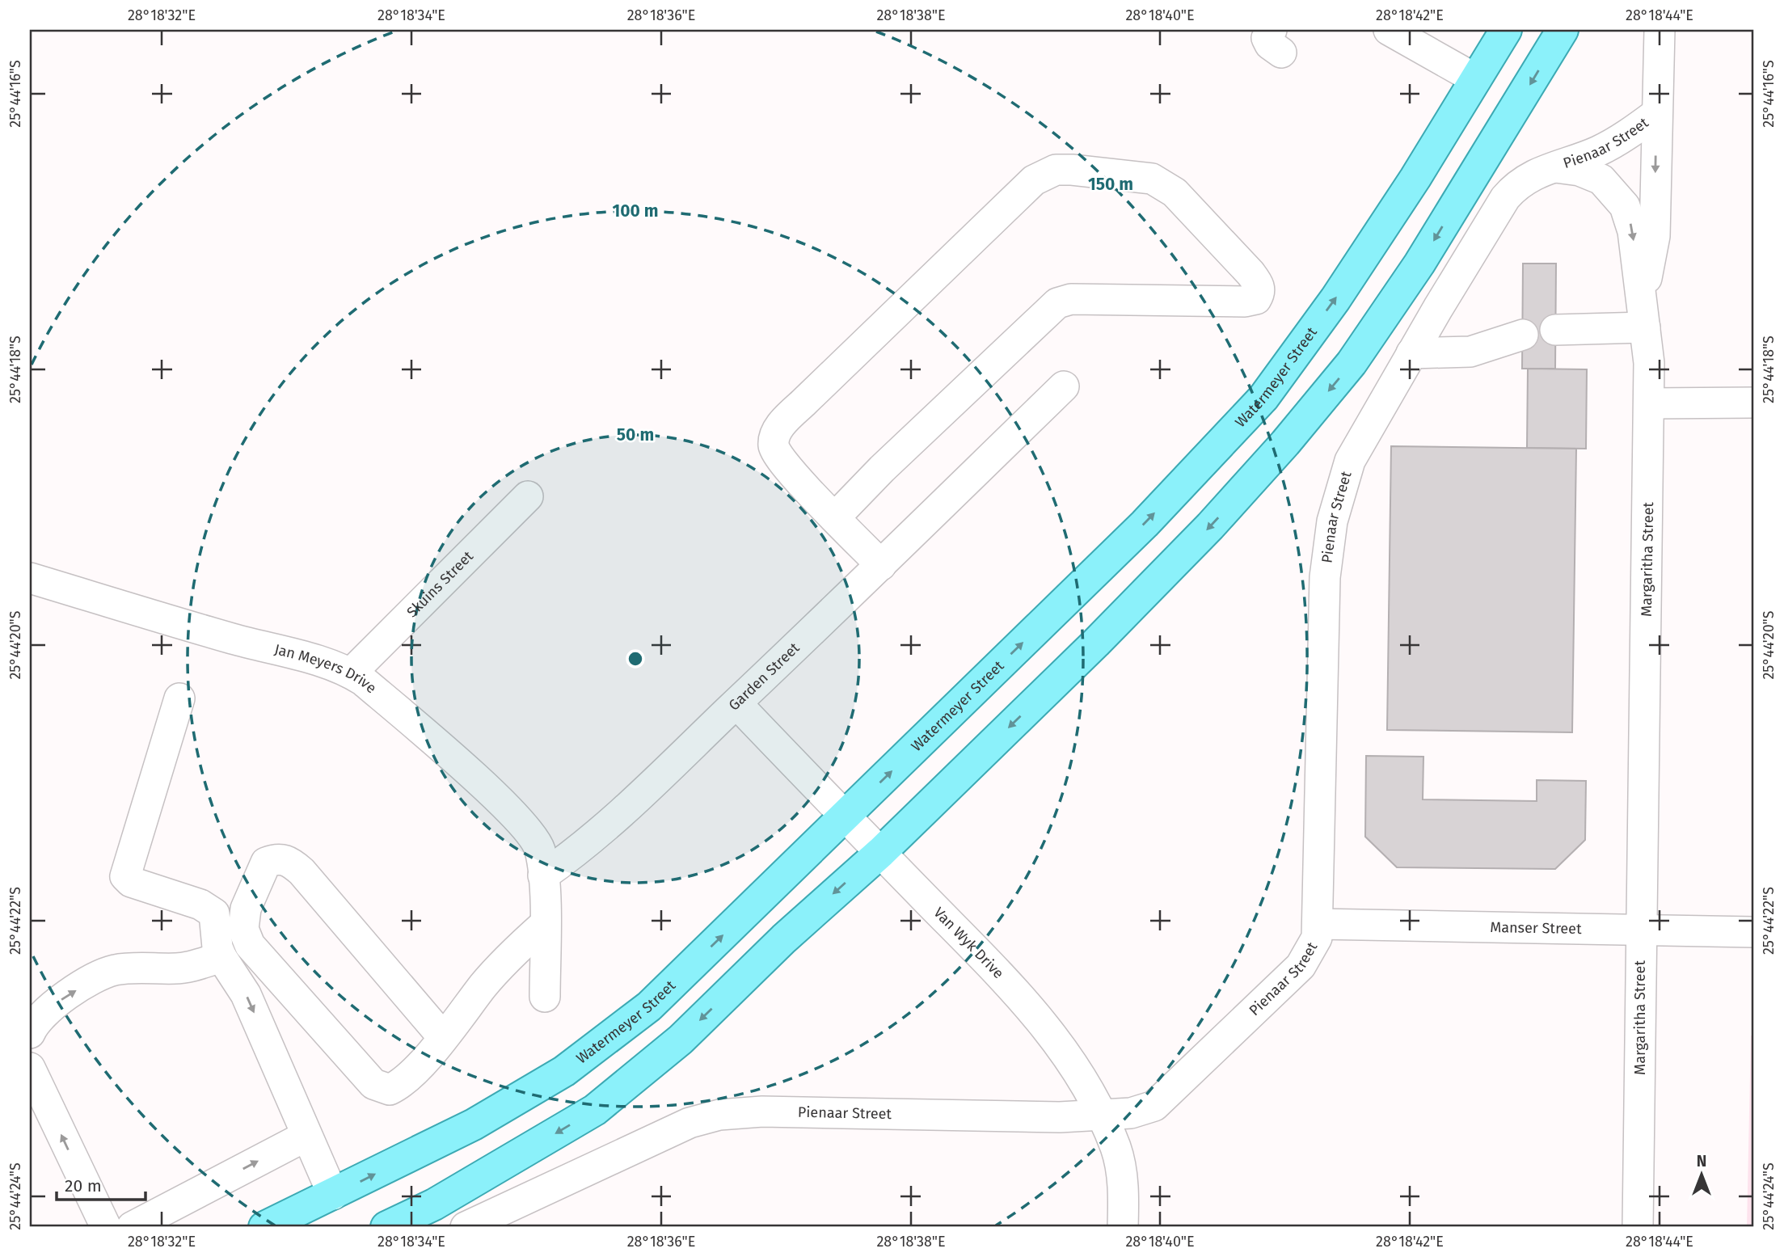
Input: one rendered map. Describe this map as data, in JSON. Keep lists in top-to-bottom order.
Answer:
{
  "streets": {
    "main road": ["Watermeyer Street"],
    "street": [
      "Pienaar Street",
      "Margaritha Street",
      "Skuins Street",
      "Jan Meyers Drive",
      "Garden Street",
      "Manser Street",
      "Van Wyk Drive"
    ]
  },
  "crossings": [
    ["Pienaar Street", "Margaritha Street"],
    ["Pienaar Street", "Manser Street"],
    ["Pienaar Street", "Van Wyk Drive"],
    ["Watermeyer Street", "Van Wyk Drive"],
    ["Margaritha Street", "Manser Street"],
    ["Skuins Street", "Jan Meyers Drive"],
    ["Jan Meyers Drive", "Garden Street"],
    ["Garden Street", "Van Wyk Drive"]
  ],
  "scale_bar": "20 m",
  "north": "top",
  "coordinates": [
    "28°18'32\"E",
    "28°18'34\"E",
    "28°18'36\"E",
    "28°18'38\"E",
    "28°18'40\"E",
    "28°18'42\"E",
    "28°18'44\"E",
    "25°44'16\"S",
    "25°44'18\"S",
    "25°44'20\"S",
    "25°44'22\"S",
    "25°44'24\"S"
  ],
  "rings": ["150 m", "100 m", "50 m"]
}
